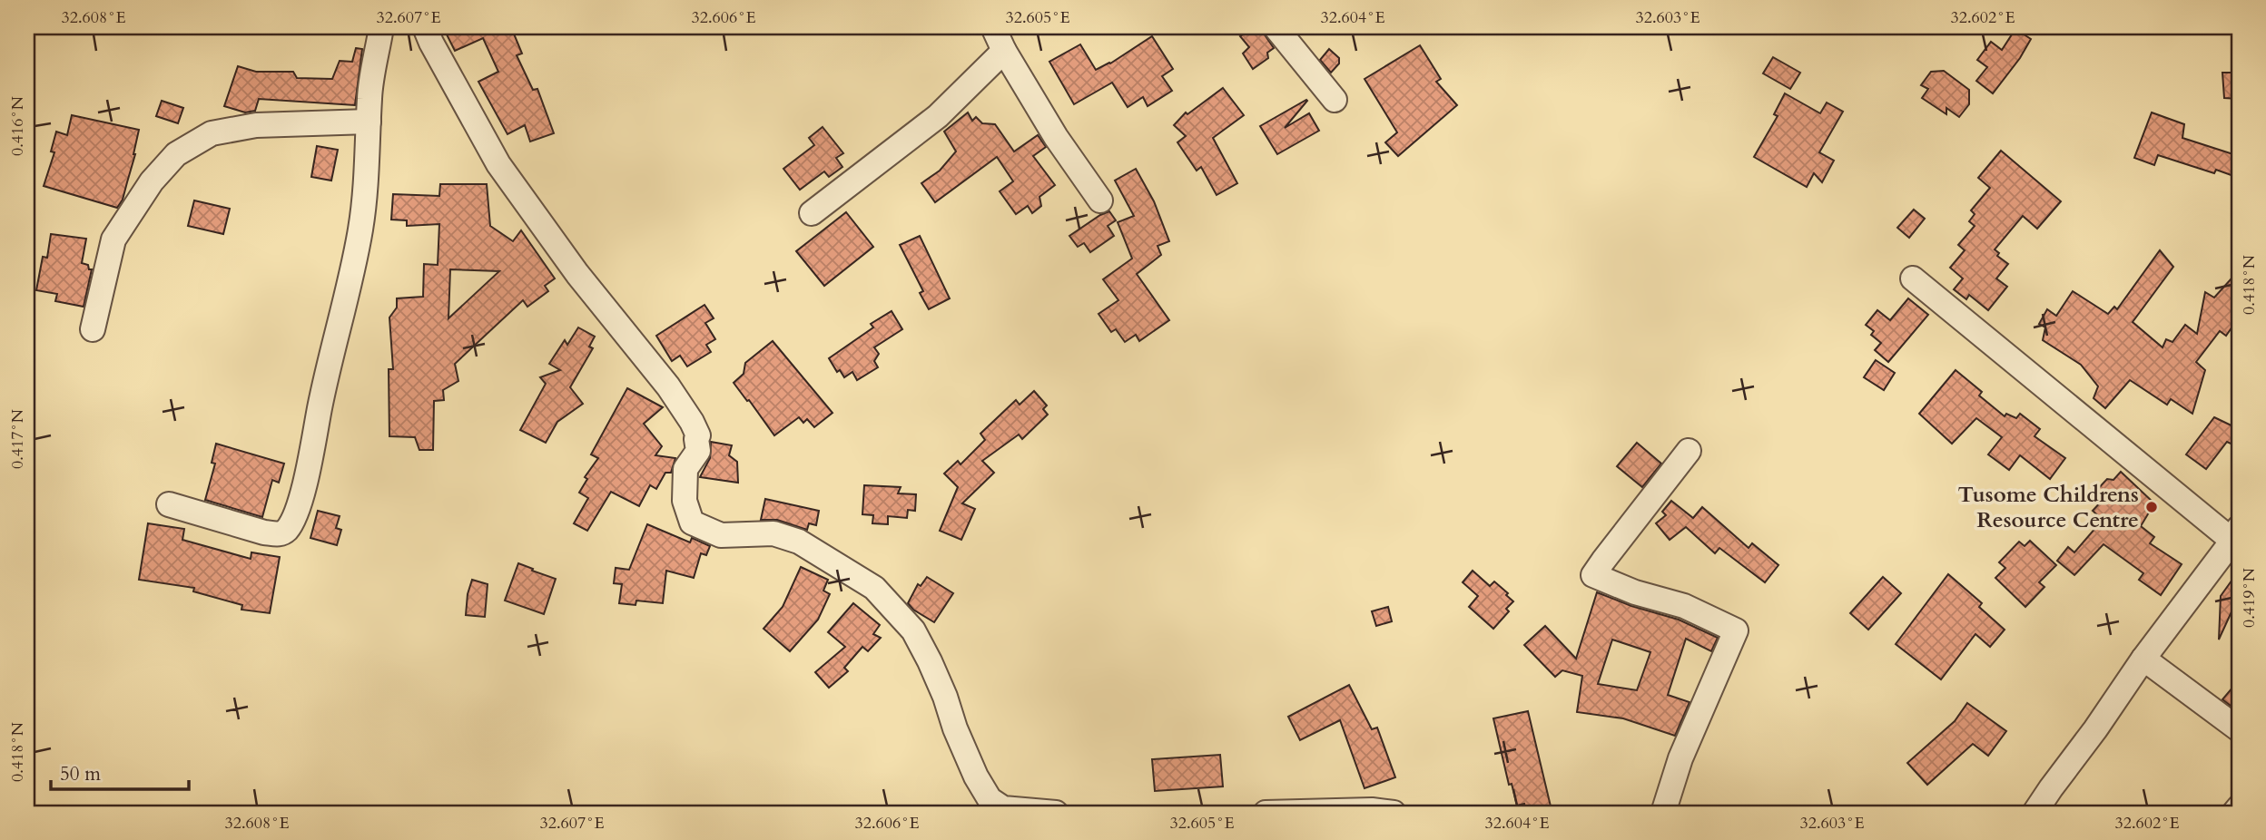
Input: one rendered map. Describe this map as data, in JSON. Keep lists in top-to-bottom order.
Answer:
{
  "places": ["Tusome Childrens Resource Centre"],
  "scale_bar": "50 m",
  "coordinates": [
    "32.608°E",
    "32.607°E",
    "32.606°E",
    "32.605°E",
    "32.604°E",
    "32.603°E",
    "32.602°E",
    "0.416°N",
    "0.418°N",
    "0.417°N",
    "0.419°N"
  ]
}
